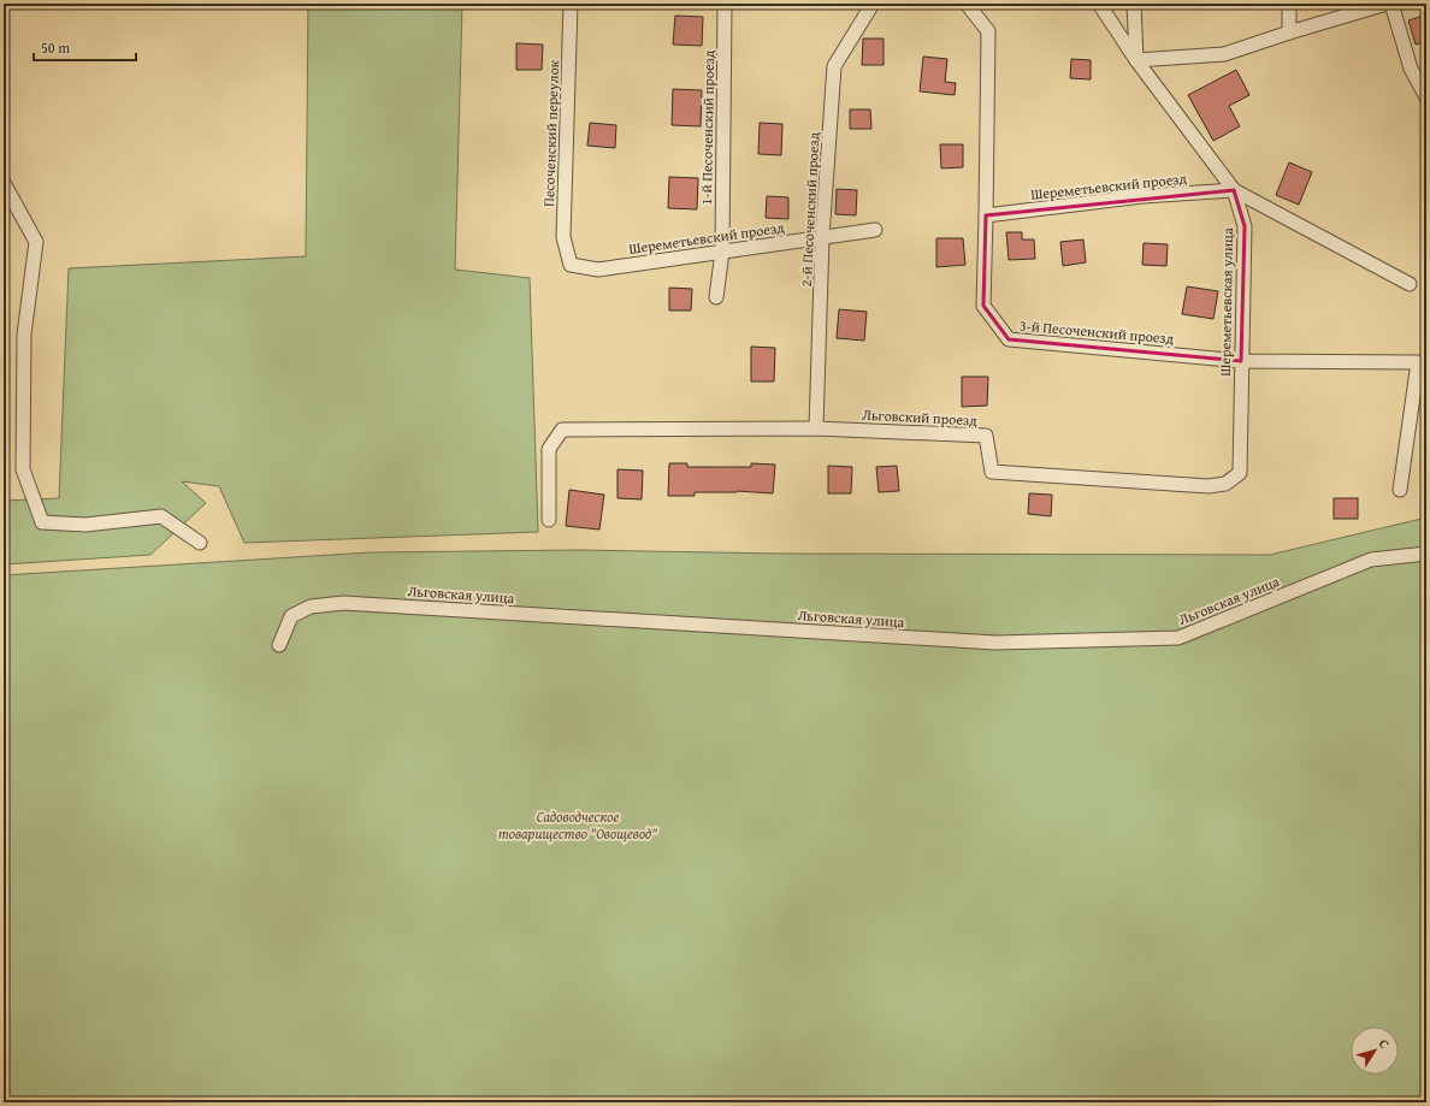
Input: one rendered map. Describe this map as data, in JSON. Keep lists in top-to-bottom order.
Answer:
{
  "streets": {
    "street": [
      "1-й Песоченский проезд",
      "Песоченский переулок",
      "Шереметьевский проезд",
      "2-й Песоченский проезд",
      "Шереметьевская улица",
      "3-й Песоченский проезд",
      "Льговский проезд",
      "Льговская улица"
    ]
  },
  "crossings": [
    ["1-й Песоченский проезд", "Шереметьевский проезд"],
    ["Песоченский переулок", "Шереметьевский проезд"],
    ["Шереметьевский проезд", "2-й Песоченский проезд"],
    ["Шереметьевский проезд", "Шереметьевская улица"],
    ["Шереметьевский проезд", "3-й Песоченский проезд"],
    ["2-й Песоченский проезд", "Льговский проезд"],
    ["Шереметьевская улица", "3-й Песоченский проезд"],
    ["Шереметьевская улица", "Льговский проезд"]
  ],
  "parks": ["Садоводческое товарищество \"Овощевод\""],
  "scale_bar": "50 m",
  "north": "top right"
}
